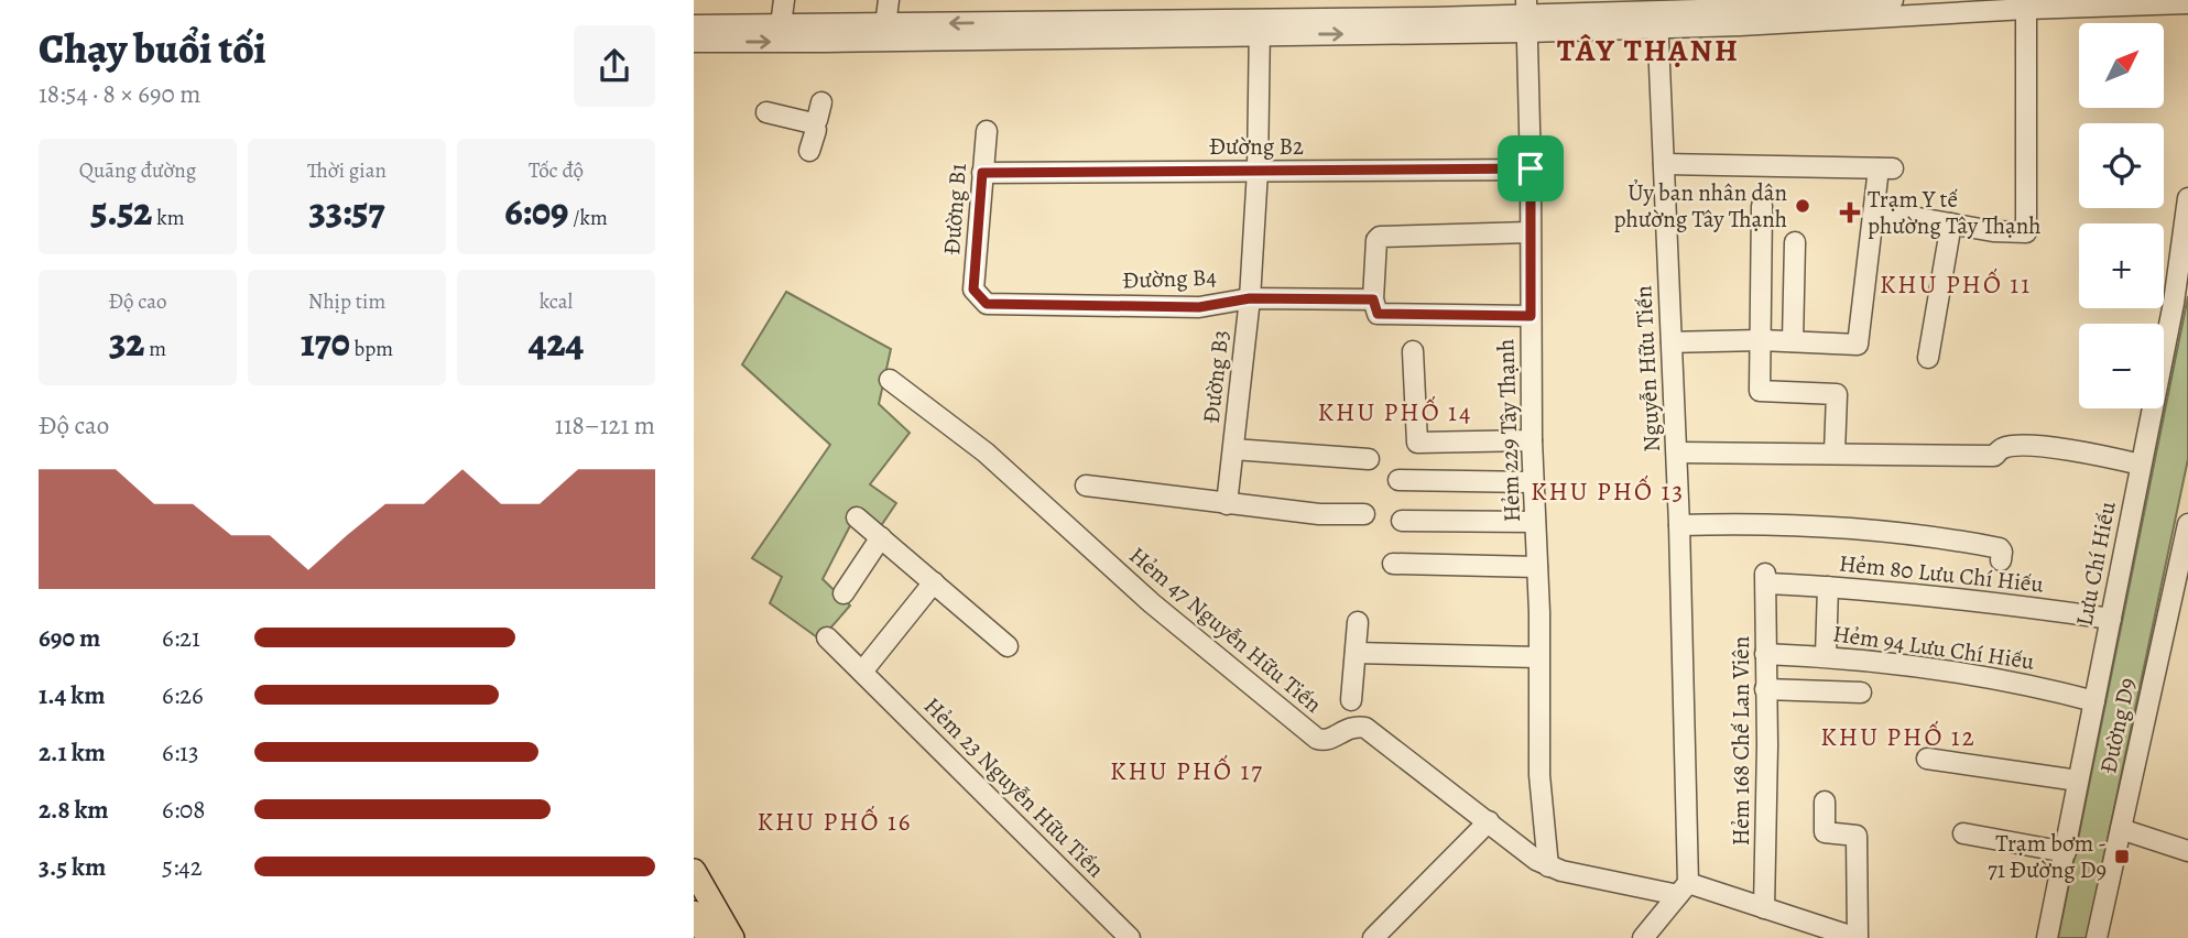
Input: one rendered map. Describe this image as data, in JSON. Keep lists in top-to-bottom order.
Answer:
{
  "streets": {
    "street": [
      "Đường B2",
      "Đường B1",
      "Đường B4",
      "Nguyễn Hữu Tiến",
      "Đường B3",
      "Hẻm 229 Tây Thạnh",
      "Lưu Chí Hiếu",
      "Hẻm 80 Lưu Chí Hiếu",
      "Hẻm 47 Nguyễn Hữu Tiến",
      "Hẻm 94 Lưu Chí Hiếu",
      "Đường D9",
      "Hẻm 168 Chế Lan Viên",
      "Hẻm 23 Nguyễn Hữu Tiến"
    ]
  },
  "crossings": [
    ["Đường B2", "Đường B1"],
    ["Đường B2", "Đường B3"],
    ["Đường B2", "Hẻm 229 Tây Thạnh"],
    ["Đường B1", "Đường B4"],
    ["Đường B4", "Đường B3"],
    ["Nguyễn Hữu Tiến", "Hẻm 47 Nguyễn Hữu Tiến"],
    ["Hẻm 229 Tây Thạnh", "Hẻm 47 Nguyễn Hữu Tiến"],
    ["Lưu Chí Hiếu", "Hẻm 80 Lưu Chí Hiếu"],
    ["Lưu Chí Hiếu", "Hẻm 94 Lưu Chí Hiếu"],
    ["Hẻm 80 Lưu Chí Hiếu", "Hẻm 168 Chế Lan Viên"],
    ["Hẻm 47 Nguyễn Hữu Tiến", "Hẻm 168 Chế Lan Viên"],
    ["Hẻm 94 Lưu Chí Hiếu", "Hẻm 168 Chế Lan Viên"]
  ],
  "districts": [
    "TÂY THẠNH",
    "KHU PHỐ 11",
    "KHU PHỐ 14",
    "KHU PHỐ 13",
    "KHU PHỐ 12",
    "KHU PHỐ 17",
    "KHU PHỐ 16"
  ],
  "places": {
    "other": ["Ủy ban nhân dân phường Tây Thạnh"],
    "health": ["Trạm Y tế phường Tây Thạnh"],
    "transit": ["Trạm bơm - 71 Đường D9"]
  },
  "north": "top right",
  "page": {
    "heading": ["Chạy buổi tối", "18:54 · 8 × 690 m"],
    "map_buttons": ["+", "−"],
    "stats": [
      ["Quãng đường", "5.52 km"],
      ["Thời gian", "33:57"],
      ["Tốc độ", "6:09 /km"],
      ["Độ cao", "32 m"],
      ["Nhịp tim", "170 bpm"],
      ["kcal", "424"]
    ],
    "chart": ["Độ cao", "118–121 m"],
    "list": [
      {
        "name": "690 m",
        "note": "6:21"
      },
      {
        "name": "1.4 km",
        "note": "6:26"
      },
      {
        "name": "2.1 km",
        "note": "6:13"
      },
      {
        "name": "2.8 km",
        "note": "6:08"
      },
      {
        "name": "3.5 km",
        "note": "5:42"
      }
    ]
  }
}
